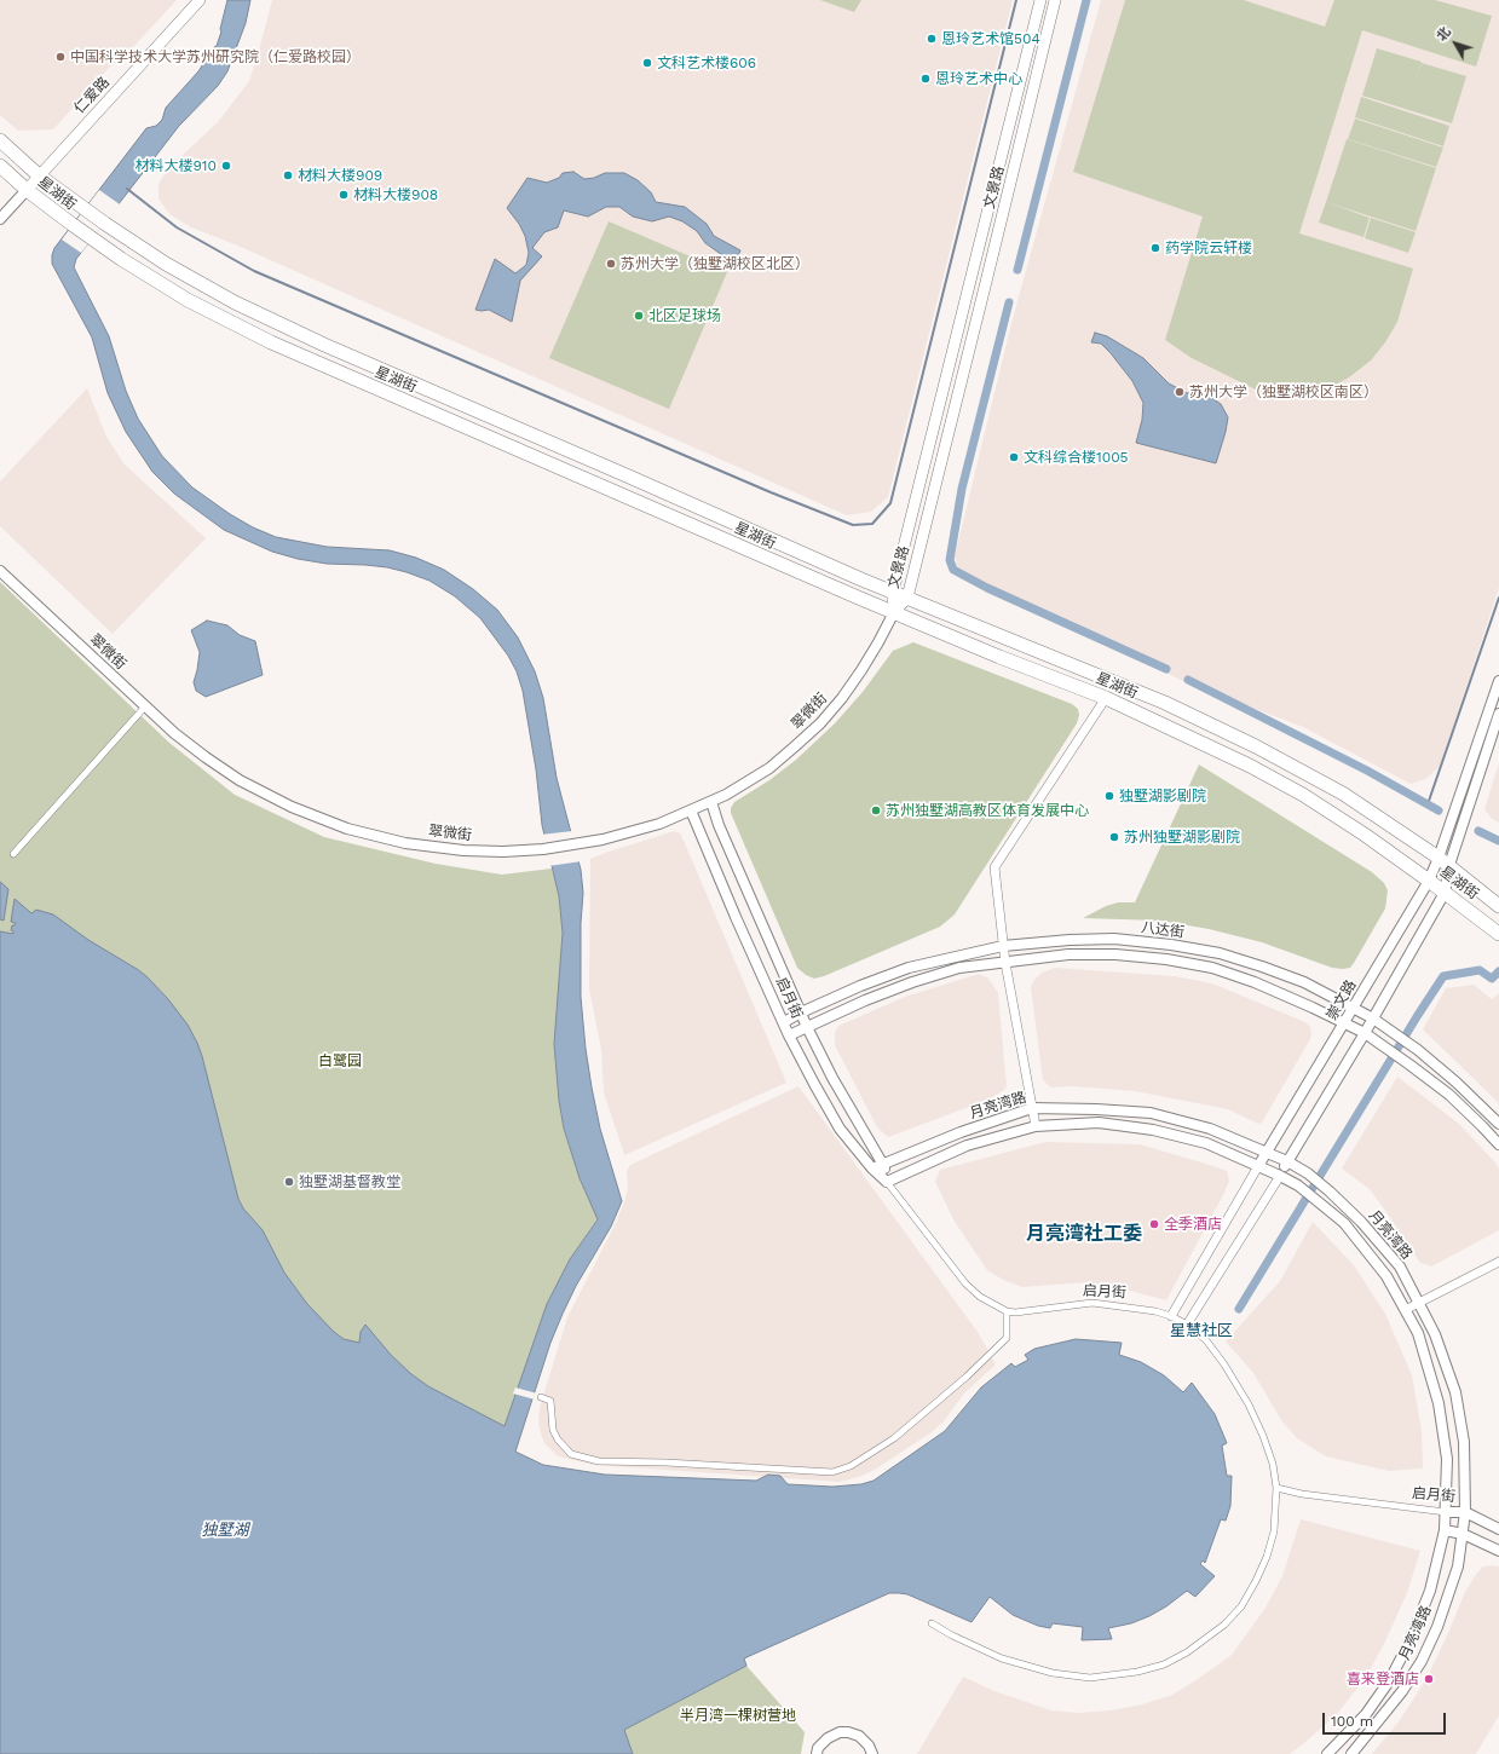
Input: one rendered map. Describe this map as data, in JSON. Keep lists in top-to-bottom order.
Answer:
{
  "streets": {
    "main road": ["仁爱路", "文景路", "星湖街"],
    "street": [
      "翠微街",
      "八达街",
      "启月街",
      "崇文路",
      "月亮湾路"
    ]
  },
  "crossings": [
    ["仁爱路", "星湖街"],
    ["文景路", "星湖街"],
    ["文景路", "翠微街"],
    ["星湖街", "翠微街"],
    ["星湖街", "崇文路"],
    ["翠微街", "启月街"],
    ["八达街", "启月街"],
    ["八达街", "崇文路"],
    ["启月街", "崇文路"],
    ["启月街", "月亮湾路"],
    ["崇文路", "月亮湾路"]
  ],
  "districts": ["月亮湾社工委", "星慧社区"],
  "water": ["独墅湖"],
  "parks": ["白鹭园", "半月湾一棵树营地"],
  "places": [
    "恩玲艺术馆504",
    "中国科学技术大学苏州研究院（仁爱路校园）",
    "文科艺术楼606",
    "恩玲艺术中心",
    "材料大楼910",
    "材料大楼909",
    "材料大楼908",
    "药学院云轩楼",
    "苏州大学（独墅湖校区北区）",
    "北区足球场",
    "苏州大学（独墅湖校区南区）",
    "文科综合楼1005",
    "独墅湖影剧院",
    "苏州独墅湖高教区体育发展中心",
    "苏州独墅湖影剧院",
    "独墅湖基督教堂",
    "全季酒店",
    "喜来登酒店"
  ],
  "scale_bar": "100 m",
  "north": "top left"
}
